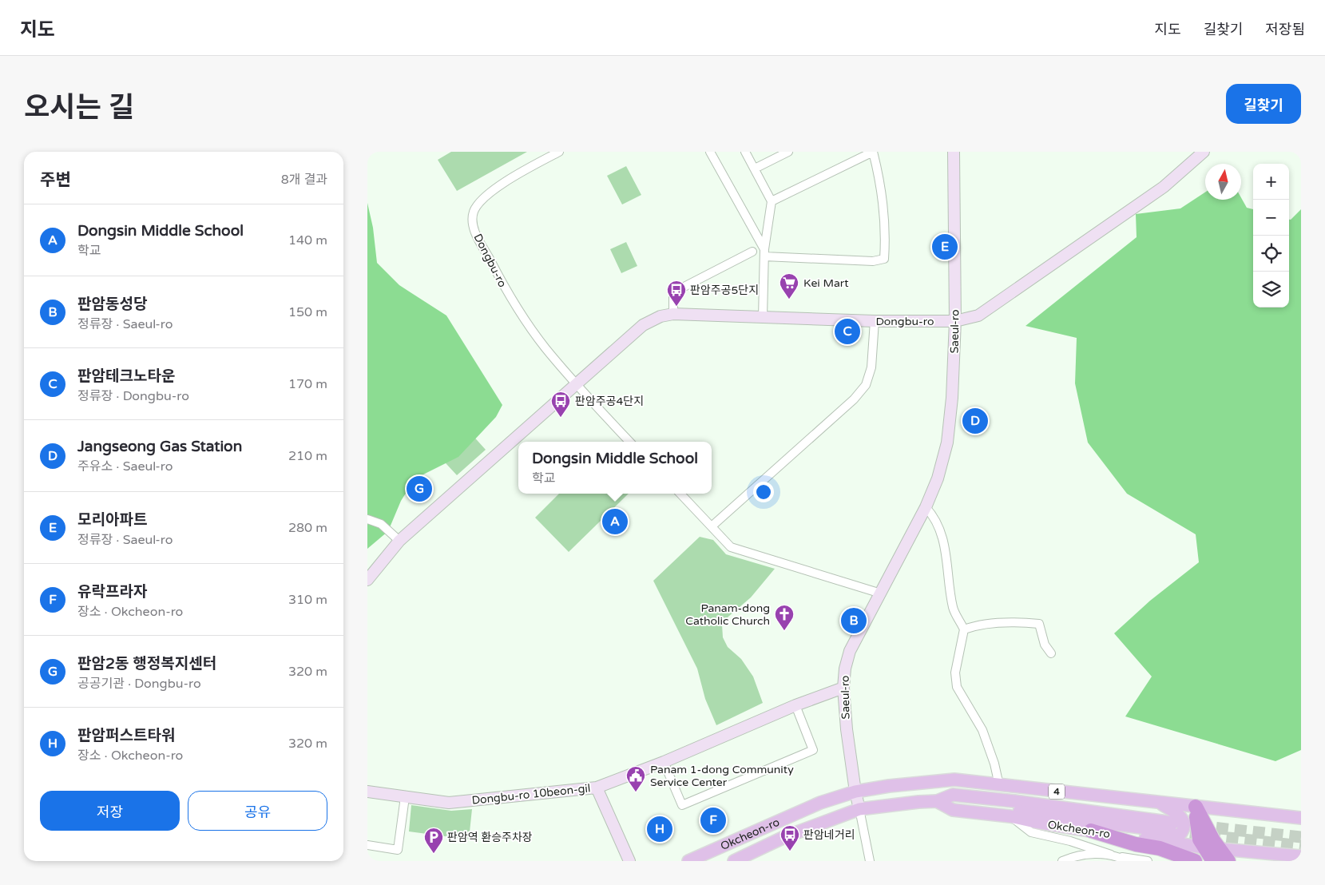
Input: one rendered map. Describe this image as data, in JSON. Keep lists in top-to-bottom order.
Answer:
{
  "streets": {
    "main road": [
      "Dongbu-ro",
      "Saeul-ro",
      "4",
      "Dongbu-ro 10beon-gil",
      "Okcheon-ro"
    ]
  },
  "crossings": [
    ["Dongbu-ro", "Saeul-ro"],
    ["Saeul-ro", "Dongbu-ro 10beon-gil"],
    ["Saeul-ro", "Okcheon-ro"]
  ],
  "places": {
    "supermarket": ["Kei Mart"],
    "bus stop": ["판암주공5단지", "판암주공4단지", "판암네거리"],
    "church": ["Panam-dong Catholic Church"],
    "public building": ["Panam 1-dong Community Service Center"],
    "parking": ["판암역 환승주차장"]
  },
  "north": "top",
  "page": {
    "header": "지도",
    "nav": ["지도", "길찾기", "저장됨"],
    "title": "오시는 길",
    "buttons": [
      "길찾기",
      ["저장", "공유"]
    ],
    "heading": ["주변", "8개 결과"],
    "map_buttons": ["+", "−"],
    "list": [
      {
        "mark": "A",
        "name": "Dongsin Middle School",
        "note": "학교",
        "value": "140 m"
      },
      {
        "mark": "B",
        "name": "판암동성당",
        "note": "정류장 · Saeul-ro",
        "value": "150 m"
      },
      {
        "mark": "C",
        "name": "판암테크노타운",
        "note": "정류장 · Dongbu-ro",
        "value": "170 m"
      },
      {
        "mark": "D",
        "name": "Jangseong Gas Station",
        "note": "주유소 · Saeul-ro",
        "value": "210 m"
      },
      {
        "mark": "E",
        "name": "모리아파트",
        "note": "정류장 · Saeul-ro",
        "value": "280 m"
      },
      {
        "mark": "F",
        "name": "유락프라자",
        "note": "장소 · Okcheon-ro",
        "value": "310 m"
      },
      {
        "mark": "G",
        "name": "판암2동 행정복지센터",
        "note": "공공기관 · Dongbu-ro",
        "value": "320 m"
      },
      {
        "mark": "H",
        "name": "판암퍼스트타워",
        "note": "장소 · Okcheon-ro",
        "value": "320 m"
      }
    ],
    "pins": [
      "E",
      "C",
      "D",
      "G",
      "A",
      "B",
      "F",
      "H"
    ],
    "popup": ["Dongsin Middle School", "학교"]
  }
}
